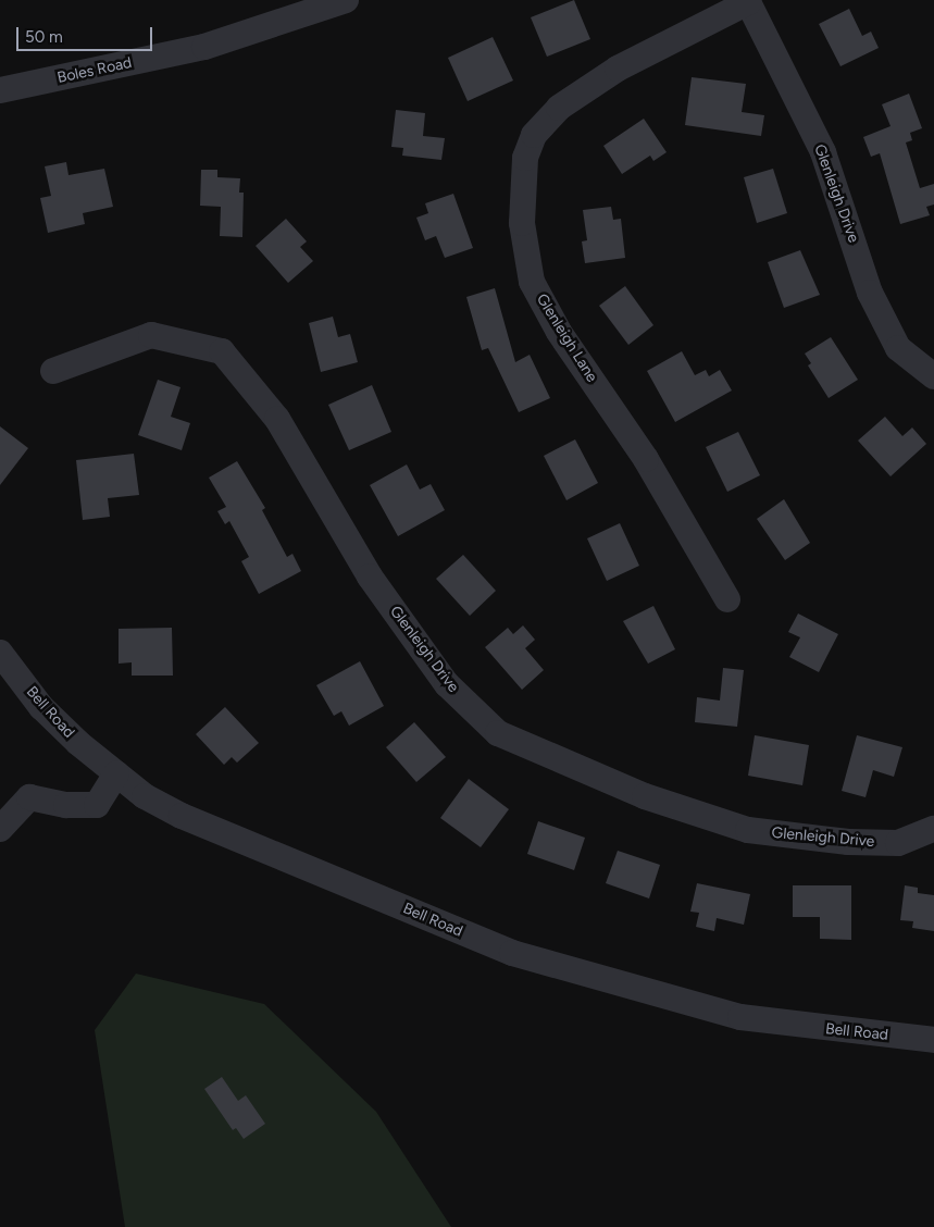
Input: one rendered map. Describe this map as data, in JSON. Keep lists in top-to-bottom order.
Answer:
{
  "streets": {
    "street": [
      "Boles Road",
      "Glenleigh Drive",
      "Glenleigh Lane",
      "Bell Road"
    ]
  },
  "crossings": [
    ["Glenleigh Drive", "Glenleigh Lane"]
  ],
  "scale_bar": "50 m"
}
